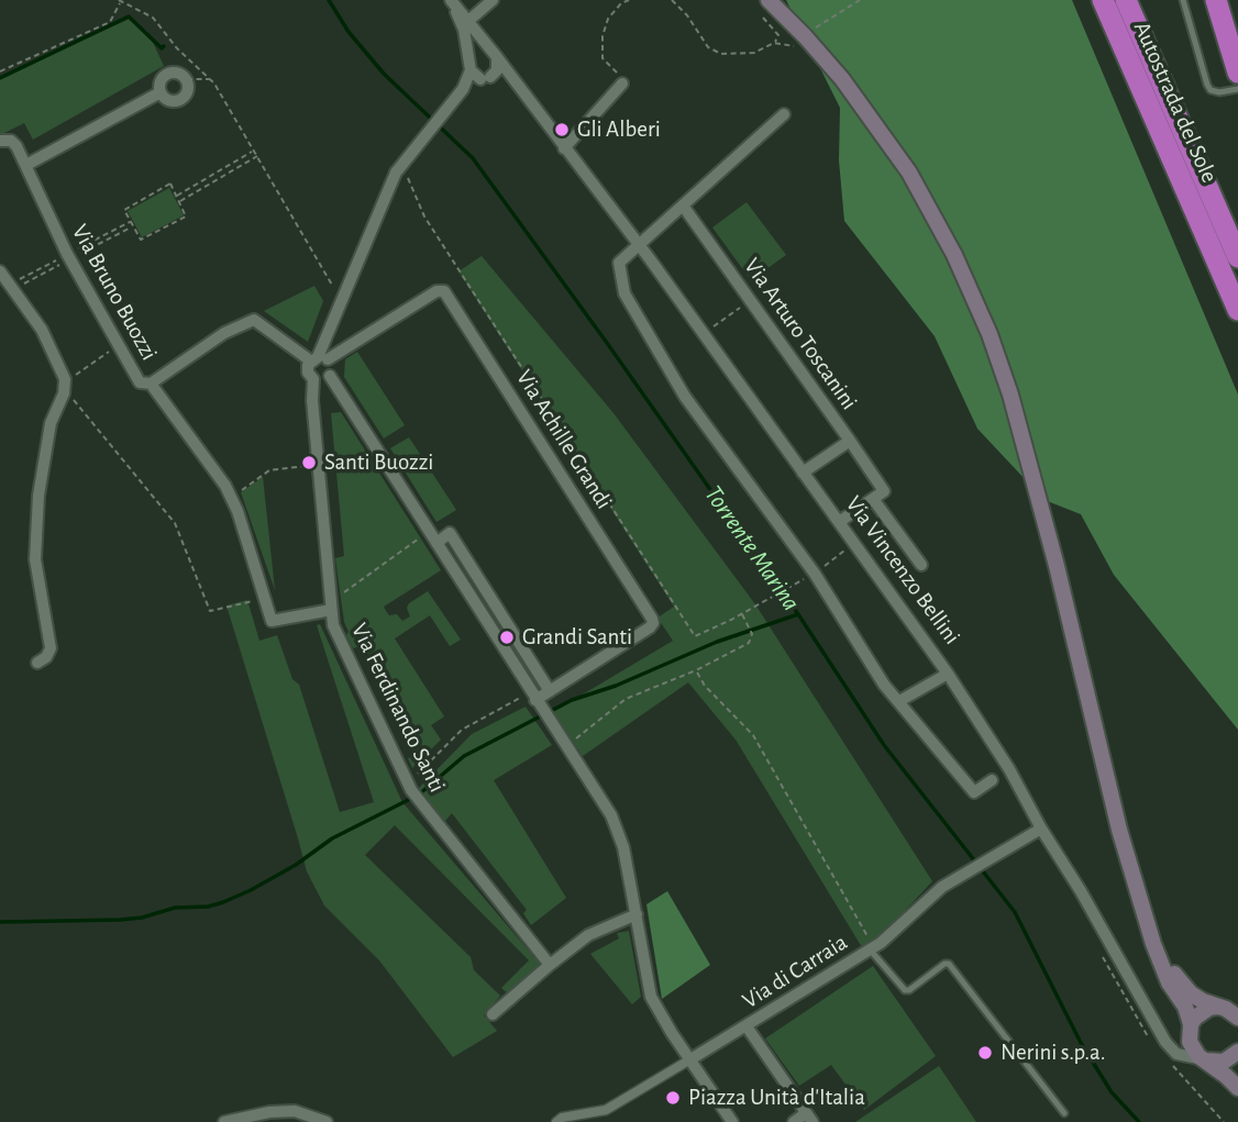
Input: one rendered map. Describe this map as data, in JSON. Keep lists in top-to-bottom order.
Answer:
{
  "streets": {
    "highway": ["Autostrada del Sole"],
    "street": [
      "Via Bruno Buozzi",
      "Via Arturo Toscanini",
      "Via Achille Grandi",
      "Via Vincenzo Bellini",
      "Via Ferdinando Santi",
      "Via di Carraia"
    ]
  },
  "crossings": [
    ["Via Arturo Toscanini", "Via Vincenzo Bellini"],
    ["Via Achille Grandi", "Via Ferdinando Santi"],
    ["Via Vincenzo Bellini", "Via di Carraia"]
  ],
  "water": ["Torrente Marina"],
  "places": [
    "Gli Alberi",
    "Santi Buozzi",
    "Grandi Santi",
    "Nerini s.p.a.",
    "Piazza Unità d'Italia"
  ]
}
